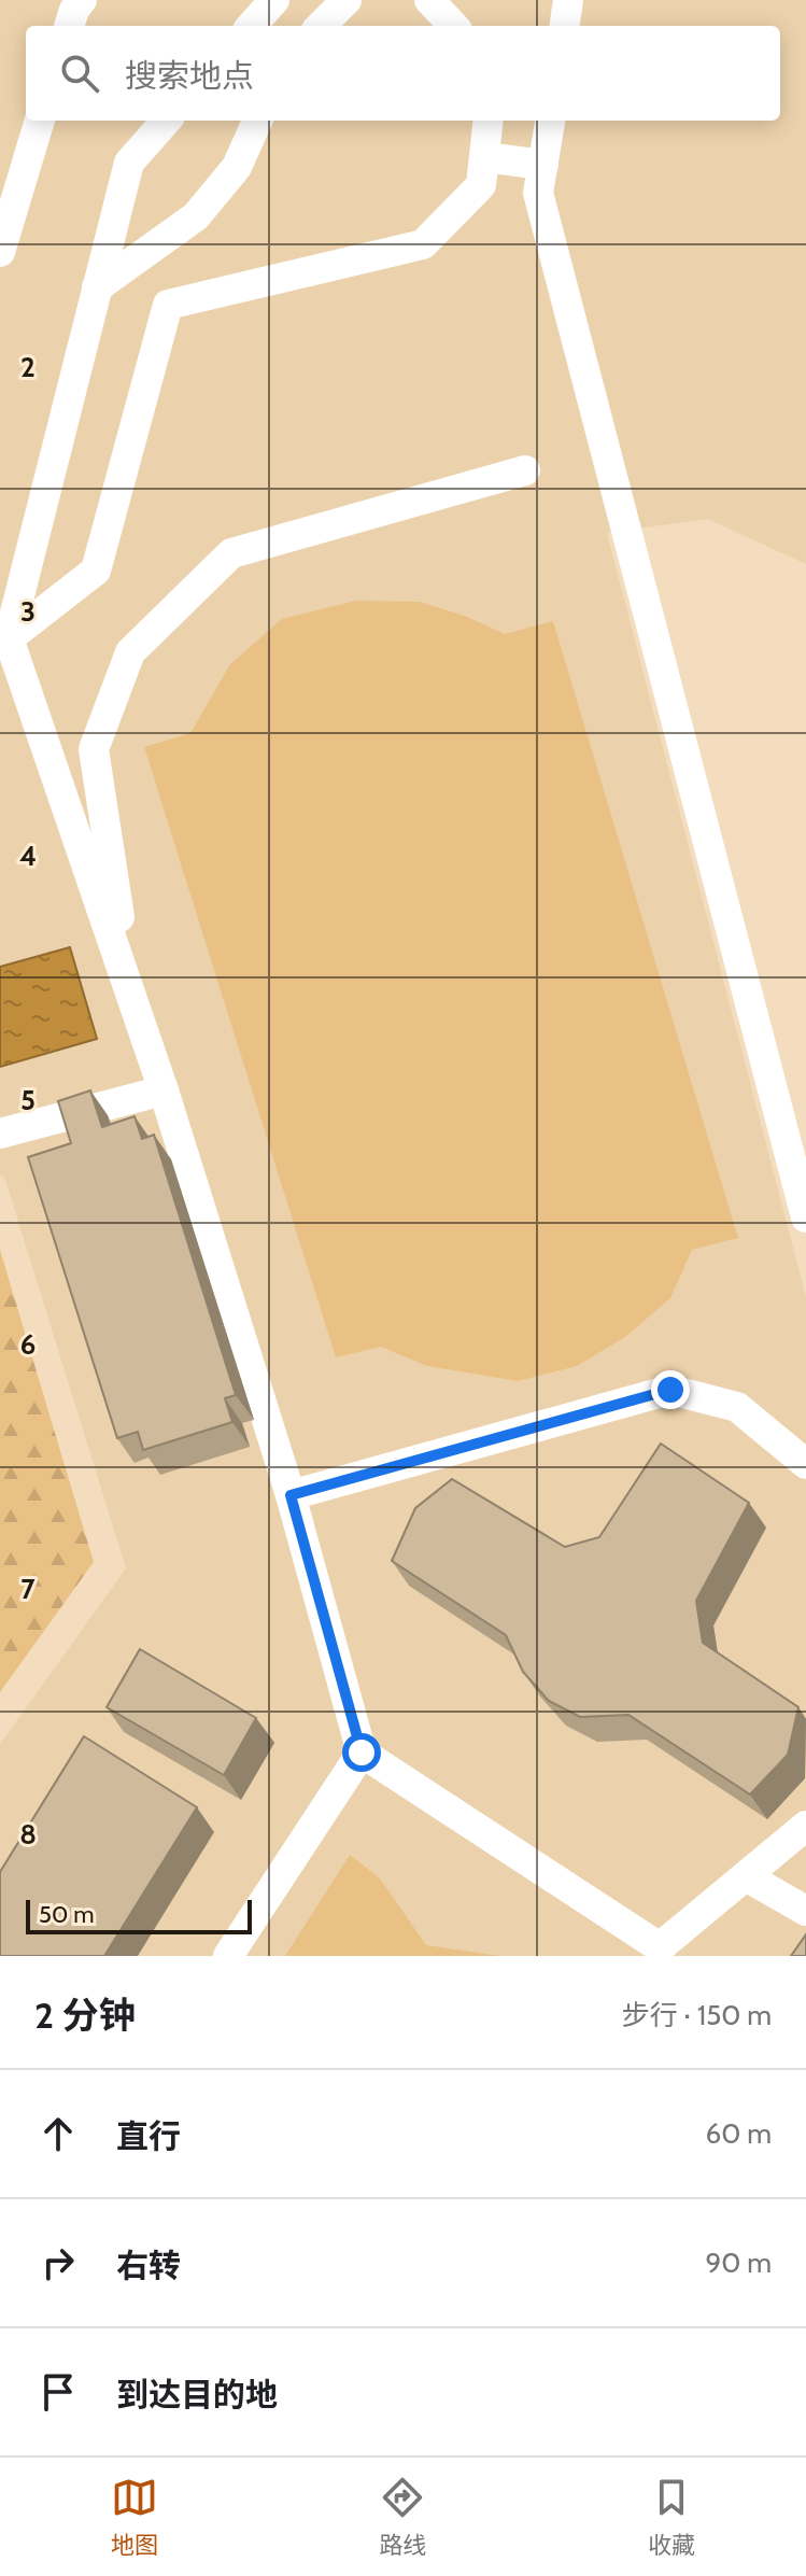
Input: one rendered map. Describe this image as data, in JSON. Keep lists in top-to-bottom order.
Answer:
{
  "scale_bar": "50 m",
  "page": {
    "search": "搜索地点",
    "scale": "50 m",
    "heading": ["2 分钟", "步行 · 150 m"],
    "list": [
      ["直行", "60 m"],
      ["右转", "90 m"],
      "到达目的地"
    ],
    "nav": ["地图", "路线", "收藏"]
  },
  "grid": {
    "rows": [
      "2",
      "3",
      "4",
      "5",
      "6",
      "7",
      "8"
    ]
  }
}
